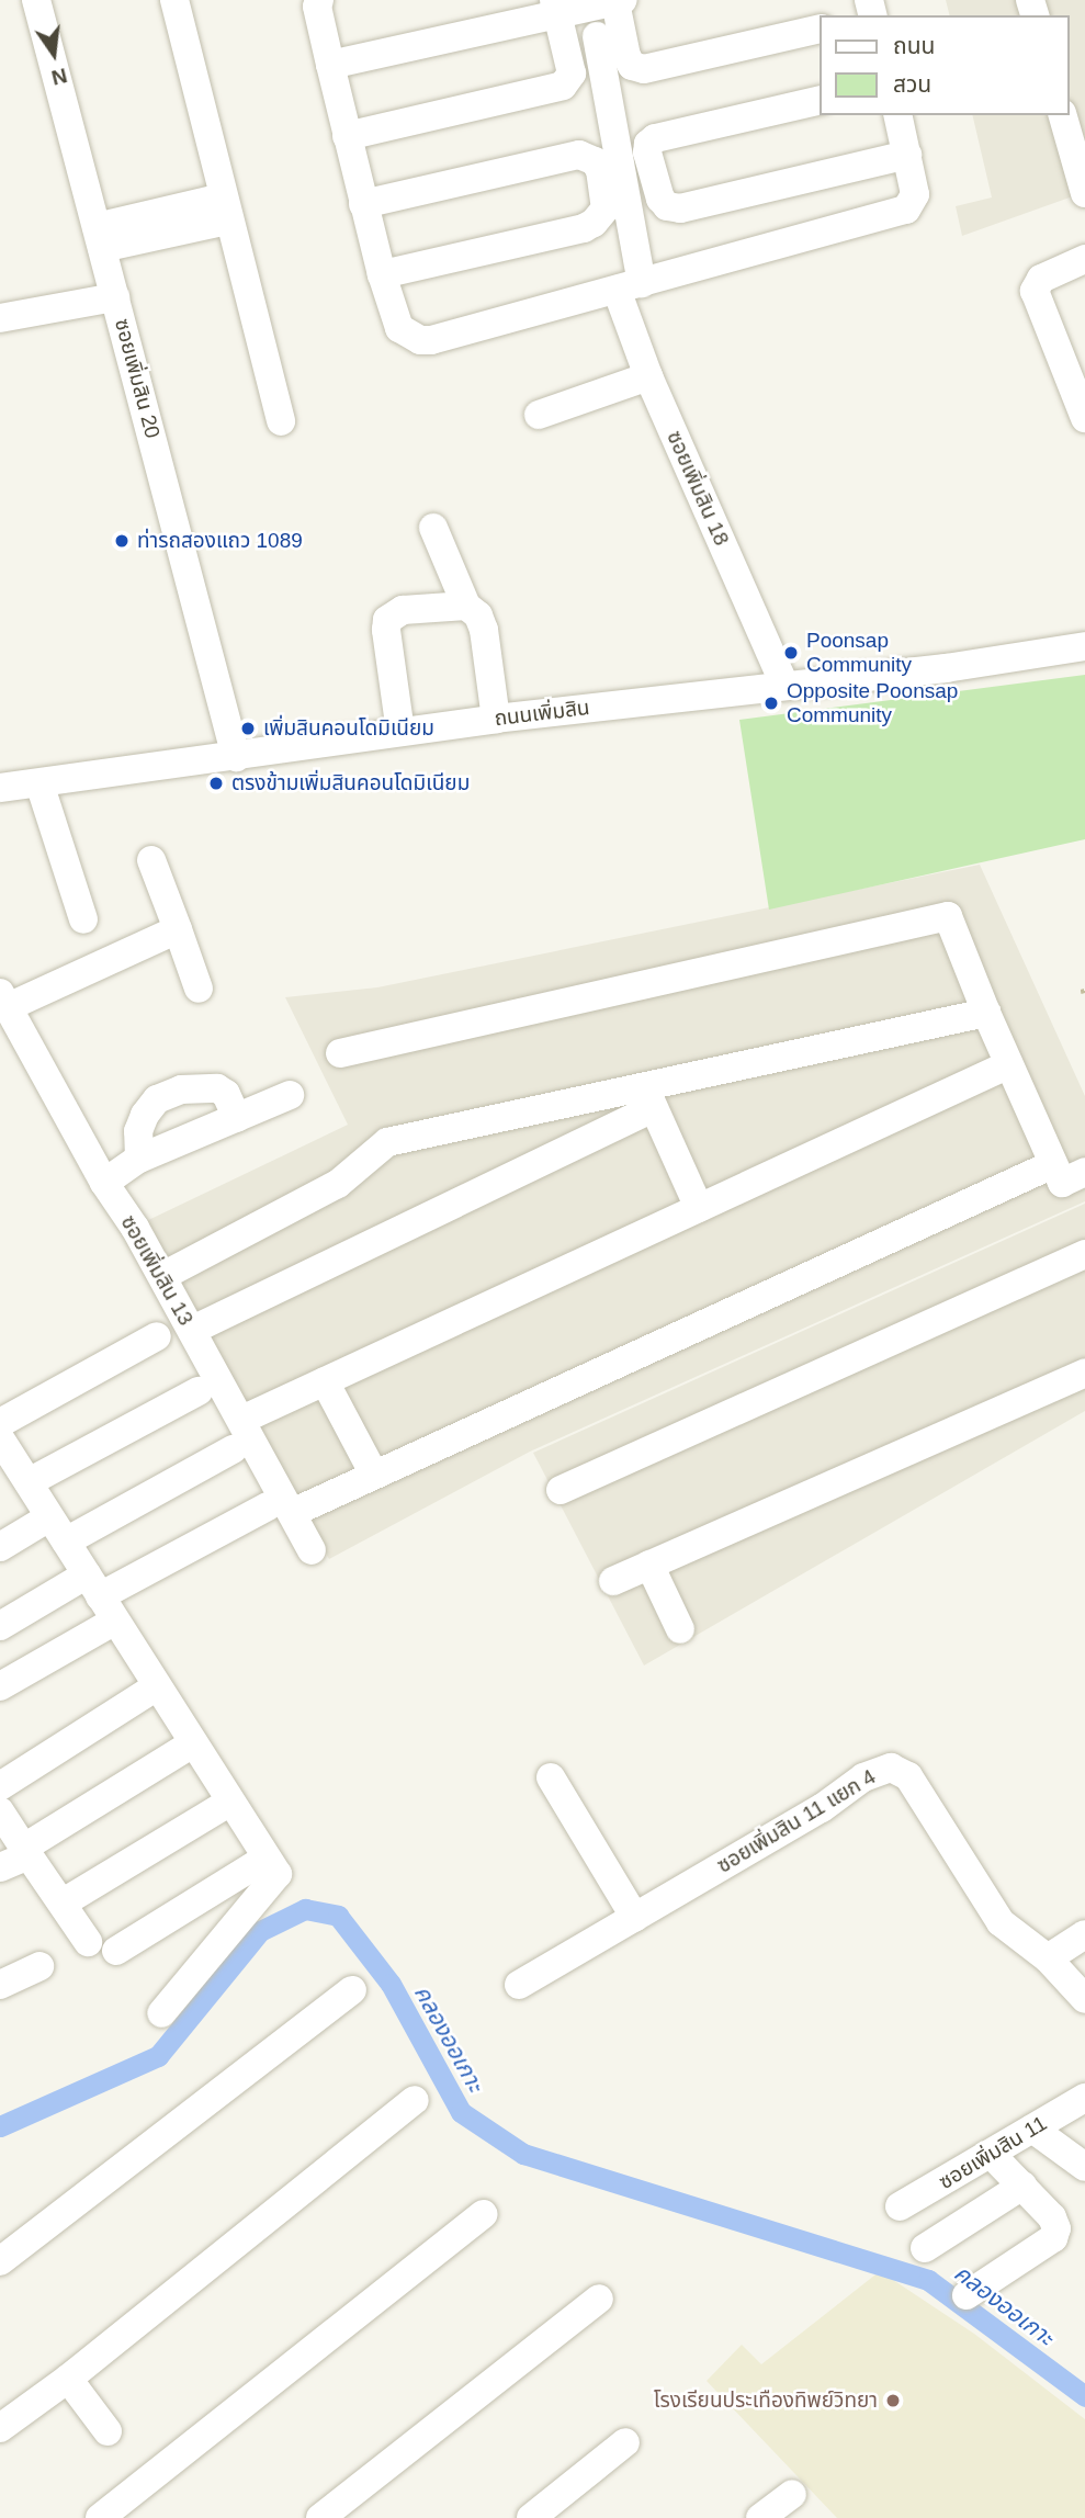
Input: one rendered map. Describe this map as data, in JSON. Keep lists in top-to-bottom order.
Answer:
{
  "streets": {
    "street": [
      "ซอยเพิ่มสิน 20",
      "ซอยเพิ่มสิน 18",
      "ถนนเพิ่มสิน",
      "ซอยเพิ่มสิน 13",
      "ซอยเพิ่มสิน 11 แยก 4",
      "ซอยเพิ่มสิน 11"
    ]
  },
  "crossings": [
    ["ซอยเพิ่มสิน 20", "ถนนเพิ่มสิน"],
    ["ซอยเพิ่มสิน 18", "ถนนเพิ่มสิน"]
  ],
  "water": ["คลองออเกาะ"],
  "places": [
    "ท่ารถสองแถว 1089",
    "Poonsap Community",
    "Opposite Poonsap Community",
    "เพิ่มสินคอนโดมิเนียม",
    "ตรงข้ามเพิ่มสินคอนโดมิเนียม",
    "โรงเรียนประเทืองทิพย์วิทยา"
  ],
  "legend": ["ถนน", "สวน"],
  "north": "bottom"
}
